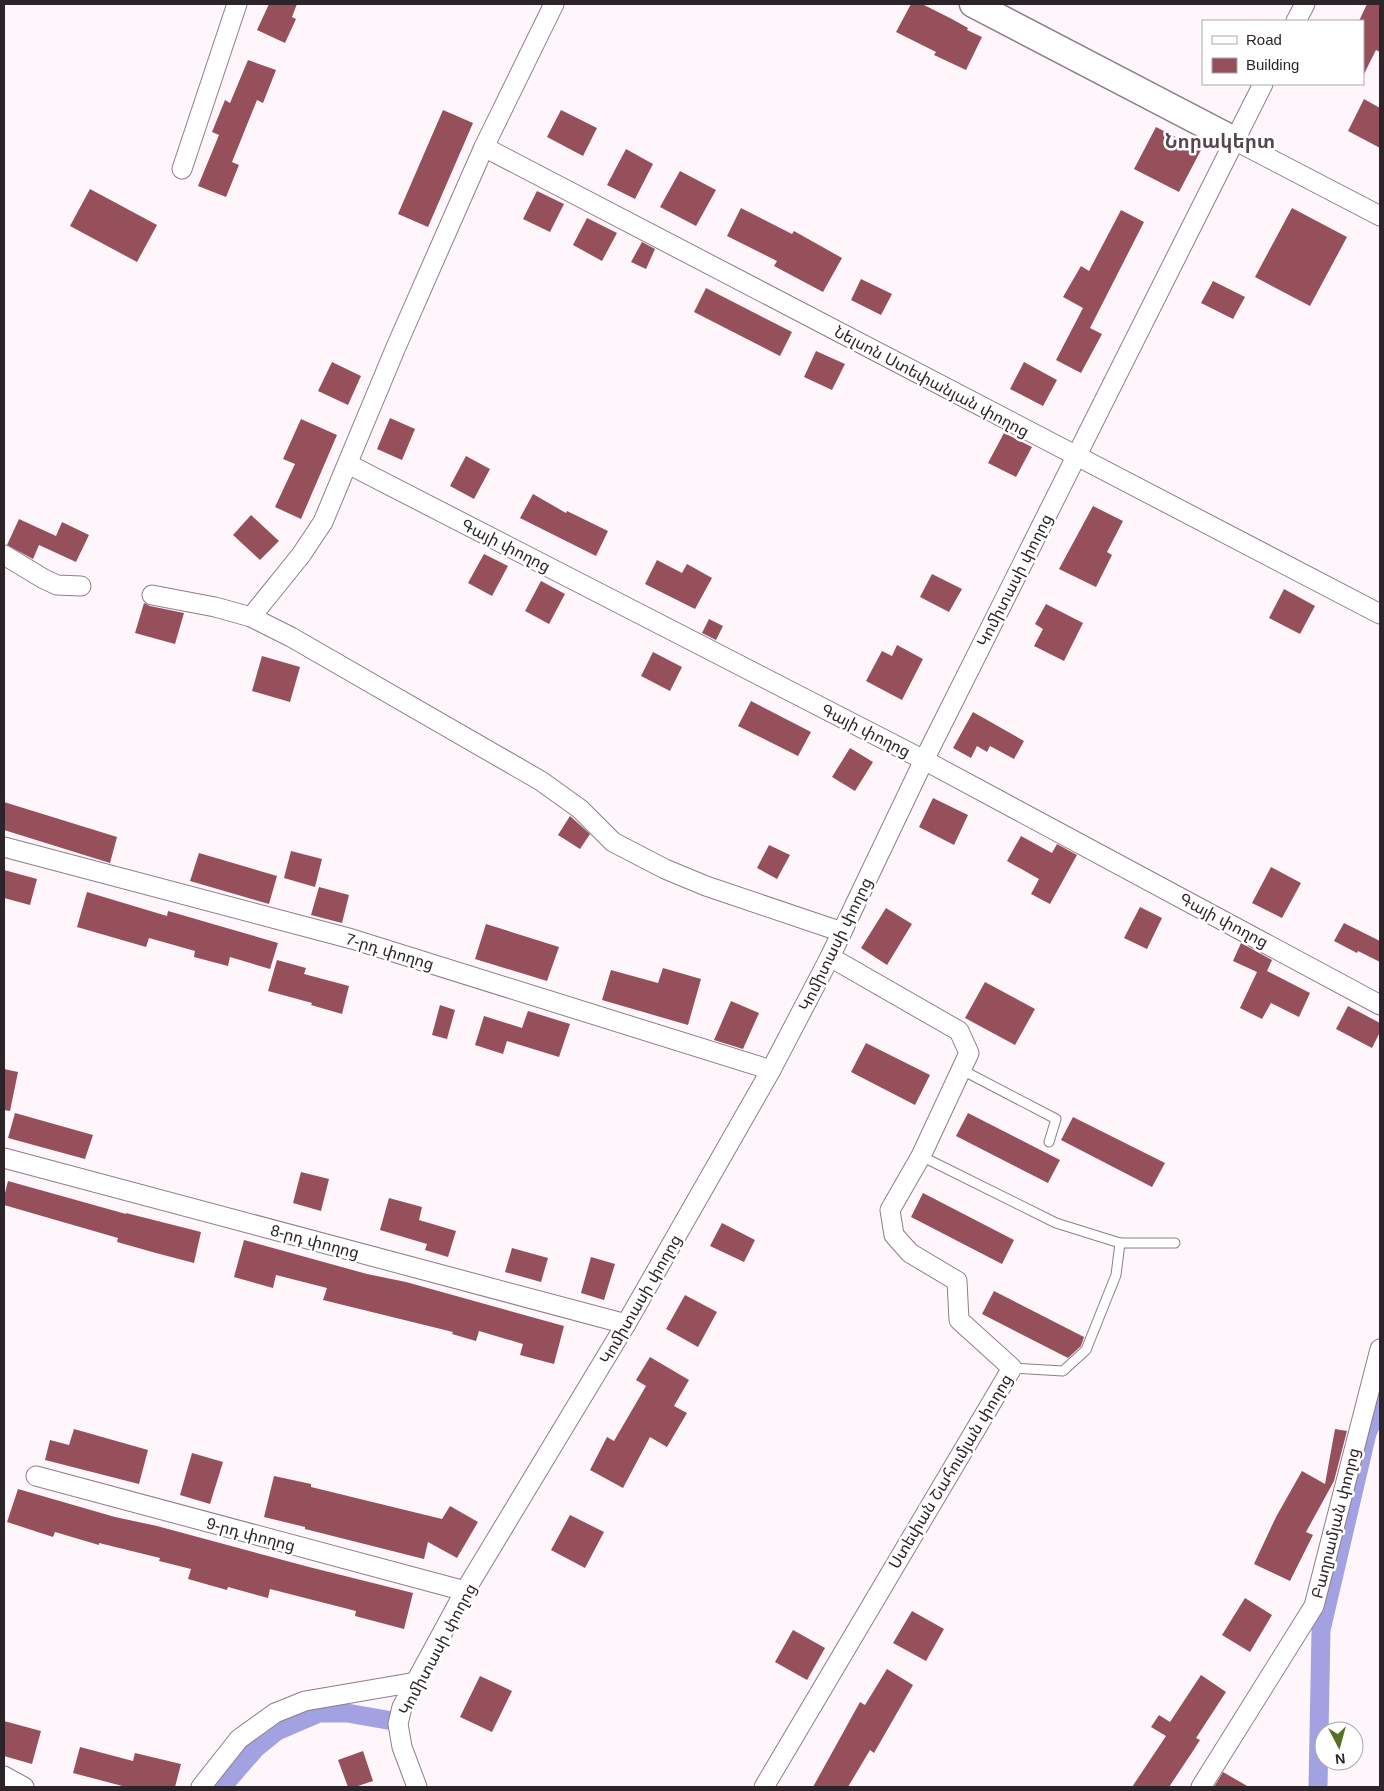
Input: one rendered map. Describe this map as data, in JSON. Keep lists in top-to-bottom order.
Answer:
{
  "streets": {
    "street": [
      "Նելսոն Ստեփանյան փողոց",
      "Գայի փողոց",
      "Կոմիտասի փողոց",
      "7-րդ փողոց",
      "8-րդ փողոց",
      "Ստեփան Շահումյան փողոց",
      "Բաղրամյան փողոց",
      "9-րդ փողոց"
    ]
  },
  "crossings": [
    ["Նելսոն Ստեփանյան փողոց", "Կոմիտասի փողոց"],
    ["Գայի փողոց", "Կոմիտասի փողոց"],
    ["Կոմիտասի փողոց", "7-րդ փողոց"],
    ["Կոմիտասի փողոց", "8-րդ փողոց"],
    ["Կոմիտասի փողոց", "9-րդ փողոց"]
  ],
  "districts": ["Նորակերտ"],
  "legend": ["Road", "Building"],
  "north": "bottom"
}
